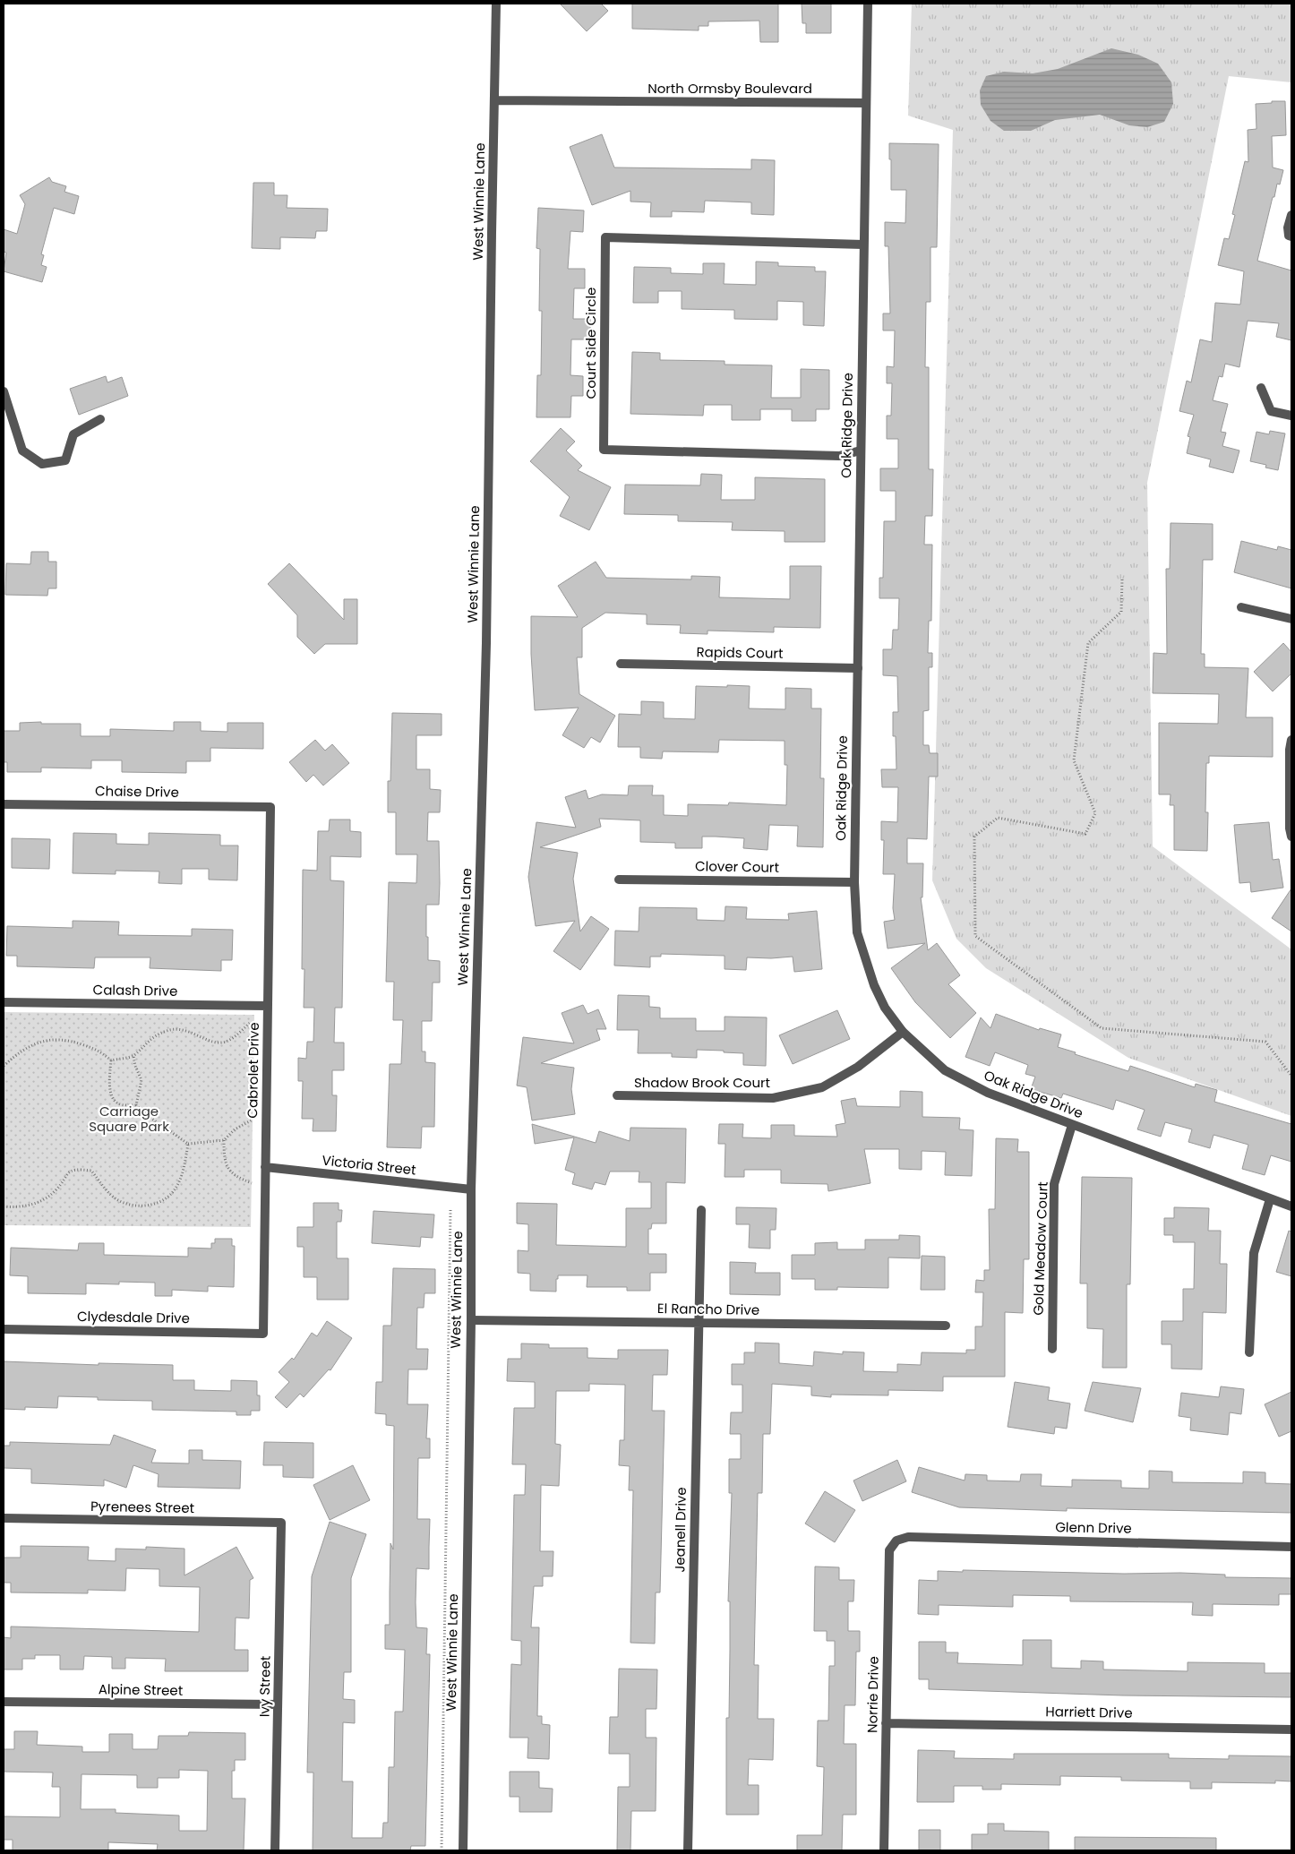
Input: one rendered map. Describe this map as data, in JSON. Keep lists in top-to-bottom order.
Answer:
{
  "streets": {
    "street": [
      "North Ormsby Boulevard",
      "West Winnie Lane",
      "Court Side Circle",
      "Oak Ridge Drive",
      "Rapids Court",
      "Chaise Drive",
      "Clover Court",
      "Calash Drive",
      "Cabrolet Drive",
      "Shadow Brook Court",
      "Victoria Street",
      "Gold Meadow Court",
      "El Rancho Drive",
      "Clydesdale Drive",
      "Pyrenees Street",
      "Glenn Drive",
      "Jeanell Drive",
      "Ivy Street",
      "Alpine Street",
      "Norrie Drive",
      "Harriett Drive"
    ]
  },
  "crossings": [
    ["North Ormsby Boulevard", "West Winnie Lane"],
    ["North Ormsby Boulevard", "Oak Ridge Drive"],
    ["West Winnie Lane", "Victoria Street"],
    ["West Winnie Lane", "El Rancho Drive"],
    ["Court Side Circle", "Oak Ridge Drive"],
    ["Oak Ridge Drive", "Rapids Court"],
    ["Oak Ridge Drive", "Clover Court"],
    ["Oak Ridge Drive", "Shadow Brook Court"],
    ["Oak Ridge Drive", "Gold Meadow Court"],
    ["Chaise Drive", "Cabrolet Drive"],
    ["Calash Drive", "Cabrolet Drive"],
    ["Cabrolet Drive", "Victoria Street"],
    ["Cabrolet Drive", "Clydesdale Drive"],
    ["El Rancho Drive", "Jeanell Drive"],
    ["Pyrenees Street", "Ivy Street"],
    ["Glenn Drive", "Norrie Drive"],
    ["Ivy Street", "Alpine Street"],
    ["Norrie Drive", "Harriett Drive"]
  ],
  "parks": ["Carriage Square Park"]
}
